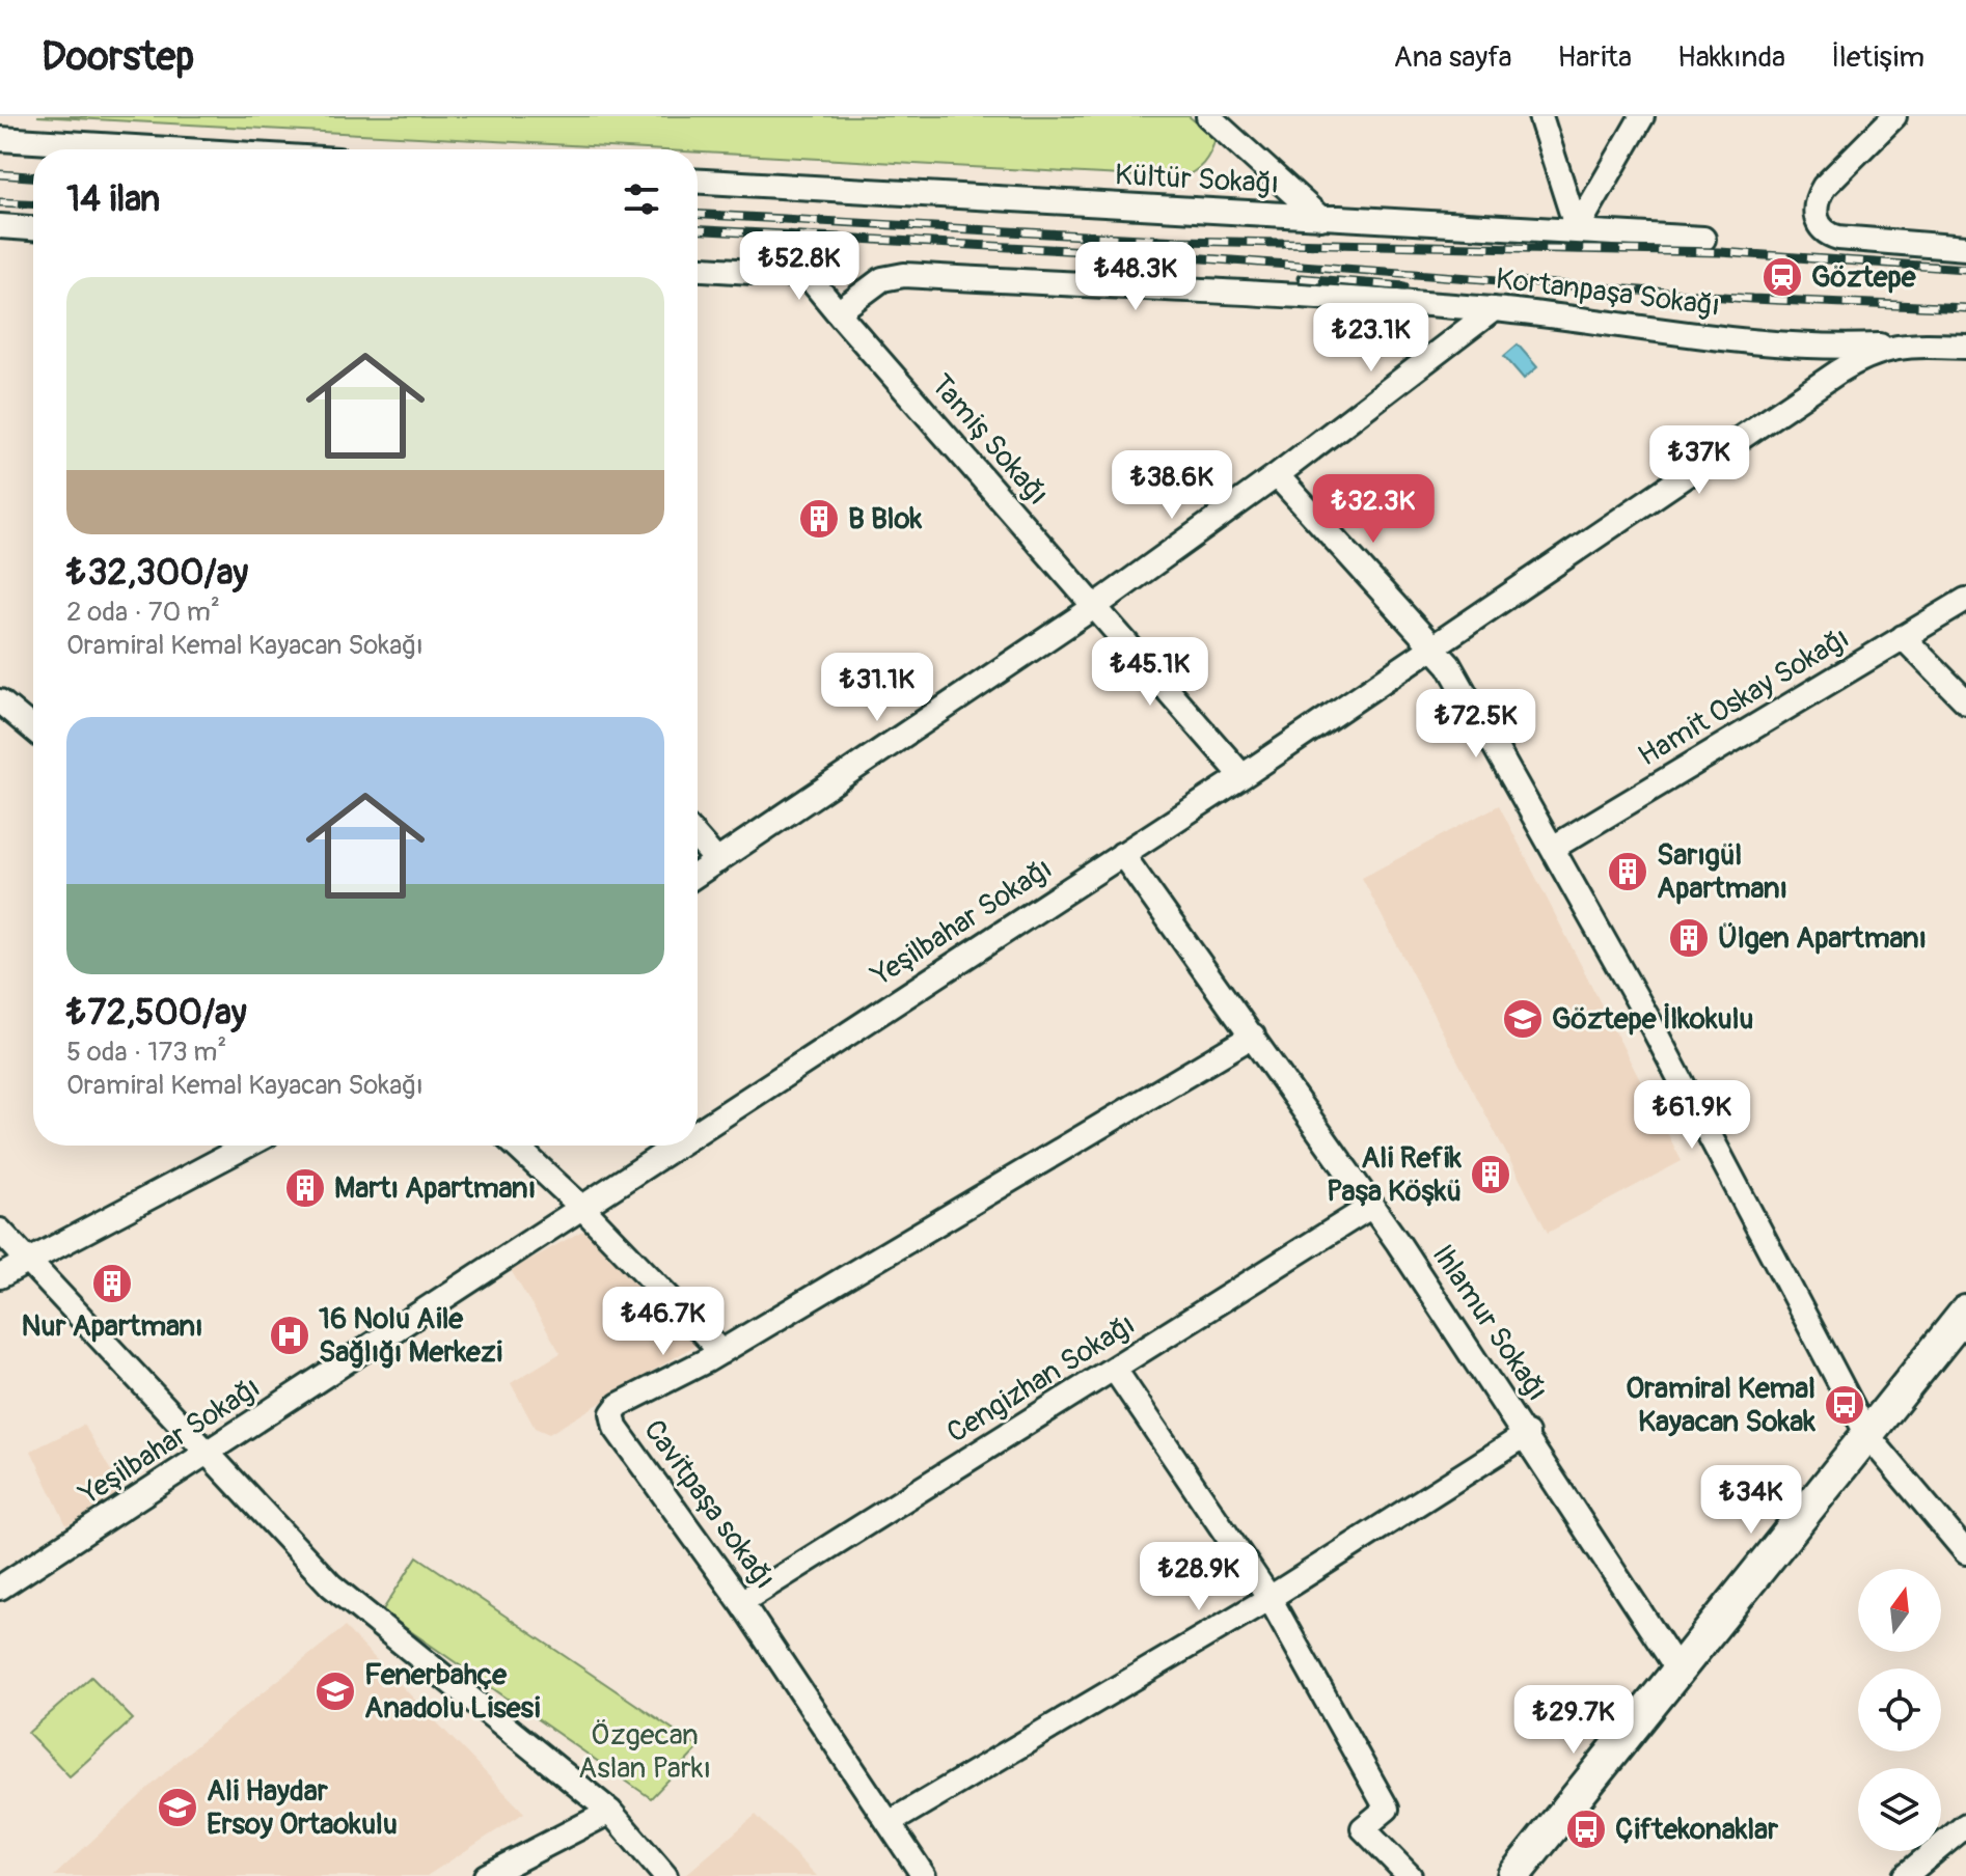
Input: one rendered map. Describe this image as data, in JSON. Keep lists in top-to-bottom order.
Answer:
{
  "streets": {
    "street": [
      "Kültür Sokağı",
      "Kortanpaşa Sokağı",
      "Tamiş Sokağı",
      "Hamit Oskay Sokağı",
      "Yeşilbahar Sokağı",
      "Ihlamur Sokağı",
      "Cengizhan Sokağı",
      "Cavitpaşa sokağı"
    ]
  },
  "crossings": [
    ["Kortanpaşa Sokağı", "Tamiş Sokağı"],
    ["Kortanpaşa Sokağı", "Yeşilbahar Sokağı"],
    ["Tamiş Sokağı", "Yeşilbahar Sokağı"],
    ["Yeşilbahar Sokağı", "Ihlamur Sokağı"],
    ["Ihlamur Sokağı", "Cengizhan Sokağı"],
    ["Ihlamur Sokağı", "Cavitpaşa sokağı"],
    ["Cengizhan Sokağı", "Cavitpaşa sokağı"]
  ],
  "parks": ["Özgecan Aslan Parkı"],
  "places": {
    "station": ["Göztepe"],
    "building": [
      "B Blok",
      "Sarıgül Apartmanı",
      "Ülgen Apartmanı",
      "Ali Refik Paşa Köşkü",
      "Martı Apartmanı",
      "Nur Apartmanı"
    ],
    "school or university": ["Göztepe İlkokulu", "Fenerbahçe Anadolu Lisesi", "Ali Haydar Ersoy Ortaokulu"],
    "hospital": ["16 Nolu Aile Sağlığı Merkezi"],
    "bus stop": ["Oramiral Kemal Kayacan Sokak", "Çiftekonaklar"]
  },
  "north": "top",
  "page": {
    "header": "Doorstep",
    "nav": [
      "Ana sayfa",
      "Harita",
      "Hakkında",
      "İletişim"
    ],
    "heading": "14 ilan",
    "price": [
      "₺52.8K",
      "₺48.3K",
      "₺23.1K",
      "₺37K",
      "₺38.6K",
      "₺32.3K",
      "₺45.1K",
      "₺31.1K",
      "₺72.5K",
      "₺61.9K",
      "₺46.7K",
      "₺34K",
      "₺28.9K",
      "₺29.7K"
    ],
    "list": [
      {
        "name": "₺32,300/ay",
        "note": "2 oda · 70 m² · Oramiral Kemal Kayacan Sokağı"
      },
      {
        "name": "₺72,500/ay",
        "note": "5 oda · 173 m² · Oramiral Kemal Kayacan Sokağı"
      }
    ]
  }
}
